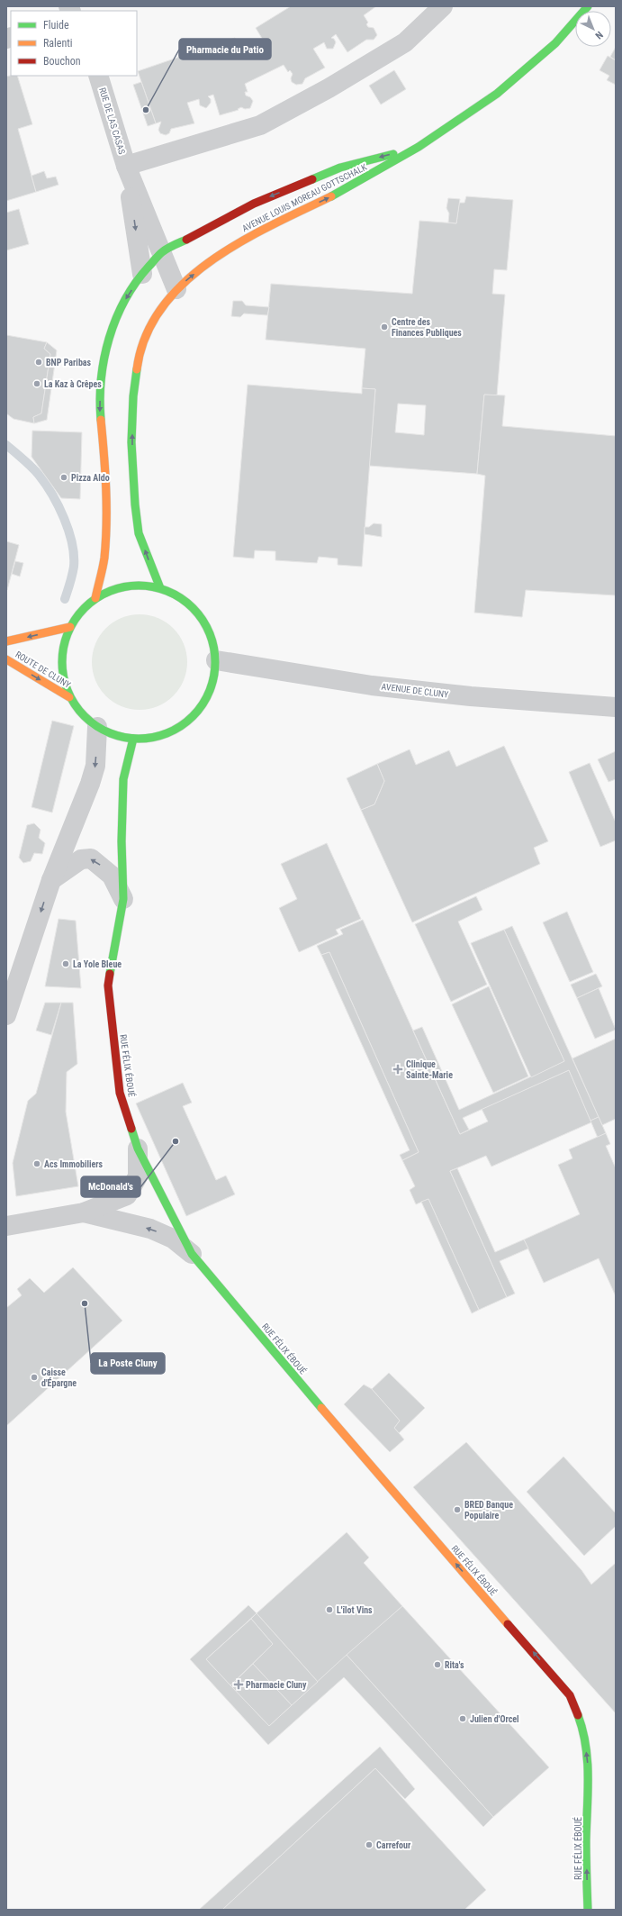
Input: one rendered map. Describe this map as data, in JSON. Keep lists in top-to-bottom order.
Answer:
{
  "streets": {
    "main road": ["AVENUE LOUIS MOREAU GOTTSCHALK", "ROUTE DE CLUNY", "RUE FÉLIX ÉBOUÉ"],
    "street": ["RUE DE LAS CASAS", "AVENUE DE CLUNY"]
  },
  "one_way": ["RUE FÉLIX ÉBOUÉ"],
  "places": {
    "other": [
      "Pharmacie du Patio",
      "Centre des Finances Publiques",
      "BNP Paribas",
      "La Kaz à Crêpes",
      "Pizza Aldo",
      "La Yole Bleue",
      "McDonald's",
      "Acs Immobiliers",
      "La Poste Cluny",
      "Caisse d'Épargne",
      "BRED Banque Populaire",
      "L'îlot Vins",
      "Rita's",
      "Julien d'Orcel",
      "Carrefour"
    ],
    "health": ["Clinique Sainte-Marie", "Pharmacie Cluny"]
  },
  "legend": ["Fluide", "Ralenti", "Bouchon"],
  "north": "bottom right"
}
